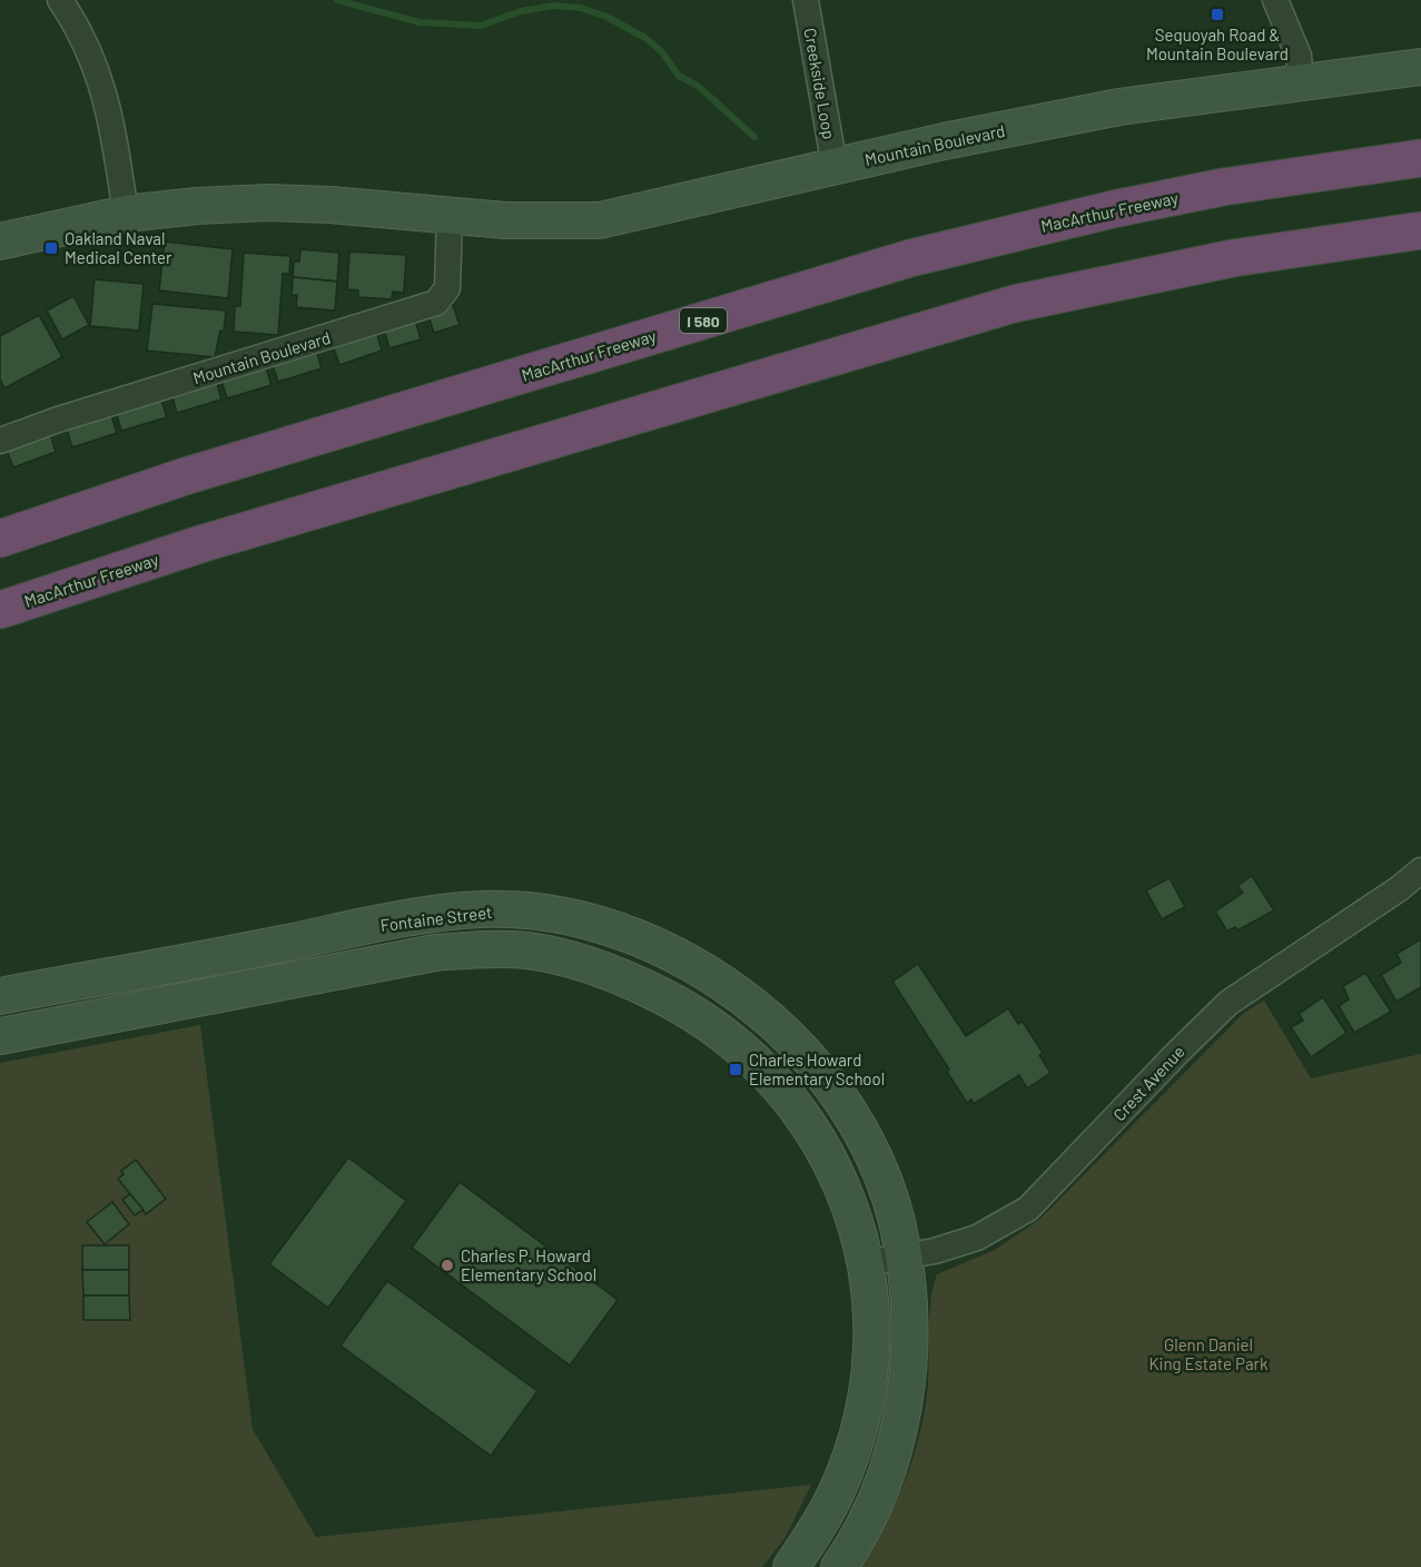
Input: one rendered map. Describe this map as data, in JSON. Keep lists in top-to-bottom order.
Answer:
{
  "streets": {
    "highway": ["MacArthur Freeway", "I 580"],
    "street": [
      "Creekside Loop",
      "Mountain Boulevard",
      "Fontaine Street",
      "Crest Avenue"
    ]
  },
  "crossings": [
    ["Creekside Loop", "Mountain Boulevard"],
    ["Fontaine Street", "Crest Avenue"]
  ],
  "parks": ["Glenn Daniel King Estate Park"],
  "places": {
    "transit": ["Sequoyah Road & Mountain Boulevard", "Oakland Naval Medical Center", "Charles Howard Elementary School"],
    "other": ["Charles P. Howard Elementary School"]
  }
}
